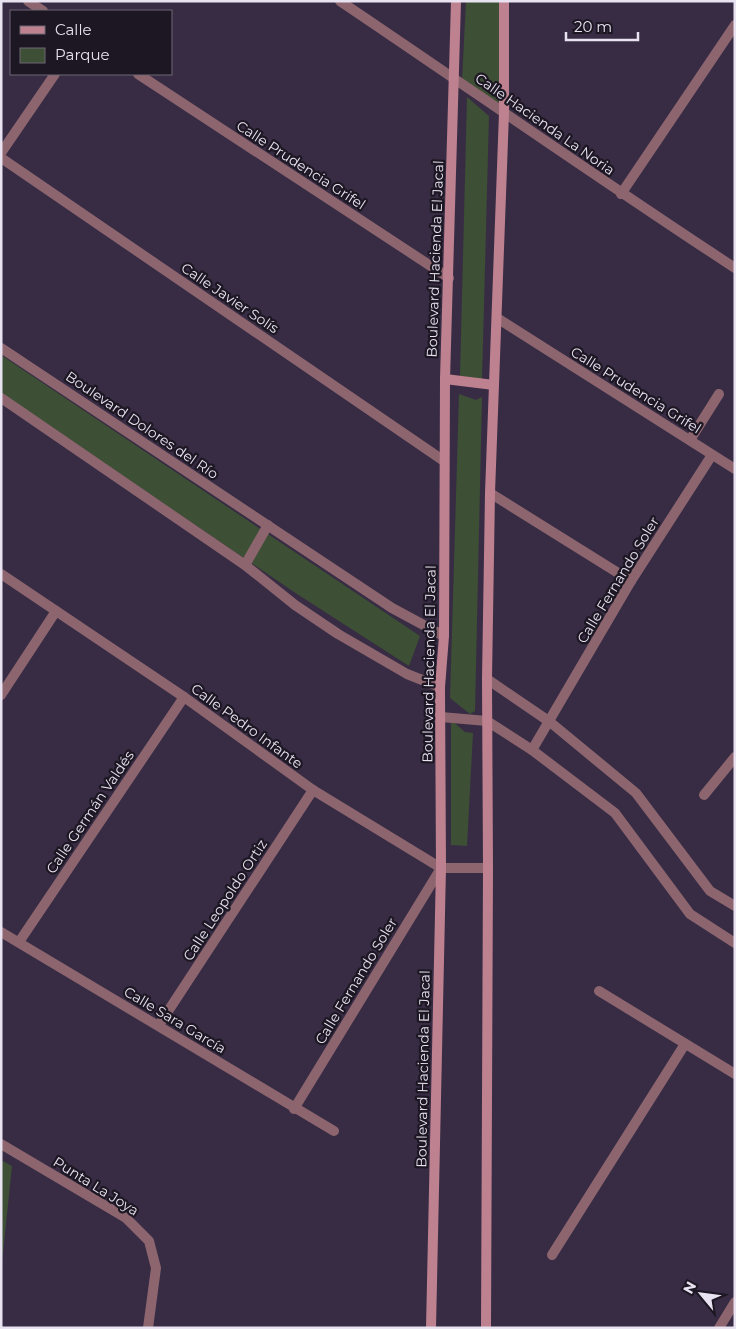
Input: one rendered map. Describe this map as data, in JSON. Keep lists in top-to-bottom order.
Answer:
{
  "streets": {
    "main road": ["Boulevard Hacienda El Jacal"],
    "street": [
      "Calle Hacienda La Noria",
      "Calle Prudencia Grifel",
      "Calle Javier Solís",
      "Boulevard Dolores del Río",
      "Calle Fernando Soler",
      "Calle Pedro Infante",
      "Calle Germán Valdés",
      "Calle Leopoldo Ortiz",
      "Calle Sara García",
      "Punta La Joya"
    ]
  },
  "crossings": [
    ["Calle Hacienda La Noria", "Boulevard Hacienda El Jacal"],
    ["Calle Prudencia Grifel", "Boulevard Hacienda El Jacal"],
    ["Calle Prudencia Grifel", "Calle Fernando Soler"],
    ["Boulevard Hacienda El Jacal", "Calle Javier Solís"],
    ["Boulevard Hacienda El Jacal", "Boulevard Dolores del Río"],
    ["Boulevard Hacienda El Jacal", "Calle Fernando Soler"],
    ["Boulevard Hacienda El Jacal", "Calle Pedro Infante"],
    ["Calle Fernando Soler", "Calle Pedro Infante"],
    ["Calle Fernando Soler", "Calle Sara García"],
    ["Calle Pedro Infante", "Calle Germán Valdés"],
    ["Calle Pedro Infante", "Calle Leopoldo Ortiz"],
    ["Calle Germán Valdés", "Calle Sara García"],
    ["Calle Leopoldo Ortiz", "Calle Sara García"]
  ],
  "legend": ["Calle", "Parque"],
  "scale_bar": "20 m",
  "north": "top left"
}
